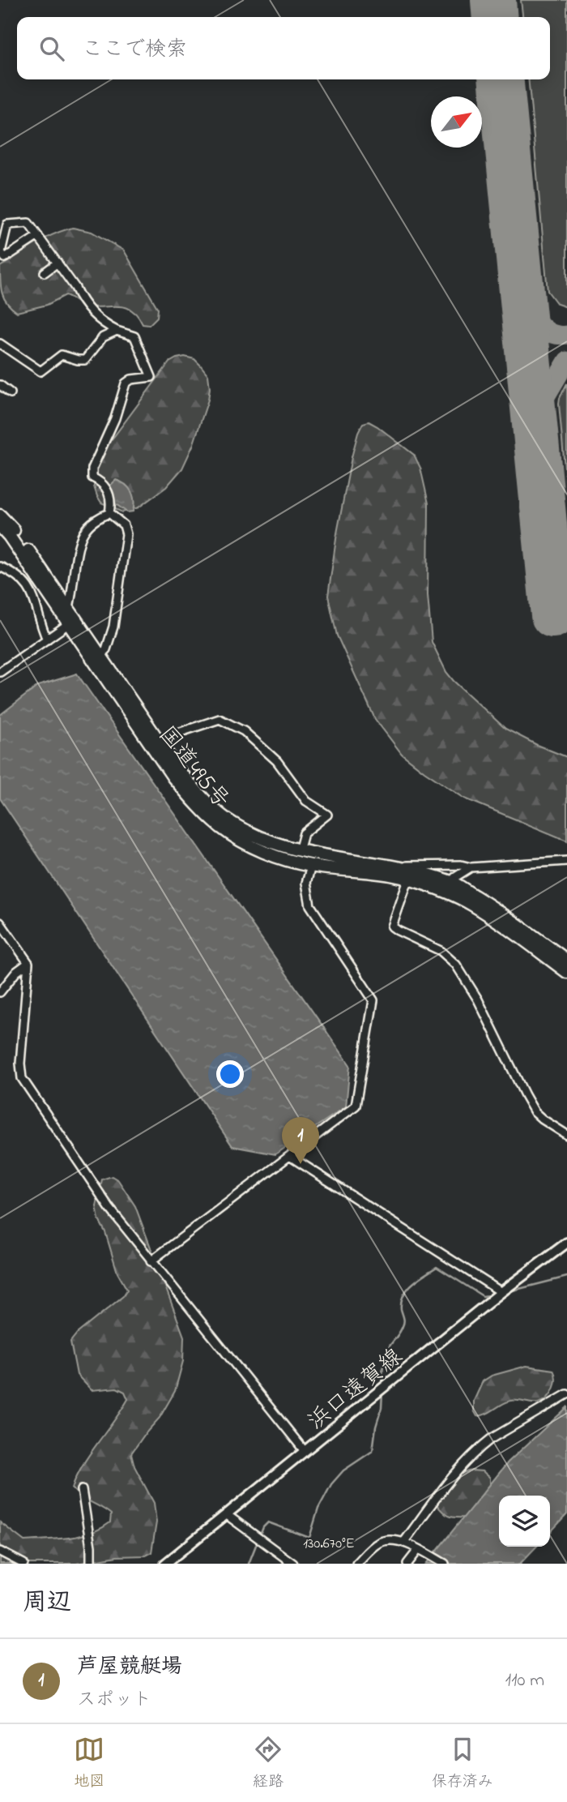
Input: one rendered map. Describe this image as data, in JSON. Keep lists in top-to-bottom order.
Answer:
{
  "streets": {
    "highway": ["国道495号"],
    "main road": ["浜口遠賀線"]
  },
  "north": "top right",
  "page": {
    "search": "ここで検索",
    "pins": "1",
    "heading": "周辺",
    "list": [
      {
        "mark": "1",
        "name": "芦屋競艇場",
        "note": "スポット",
        "value": "110 m"
      }
    ],
    "nav": ["地図", "経路", "保存済み"]
  },
  "coordinates": ["130.670°E"]
}
